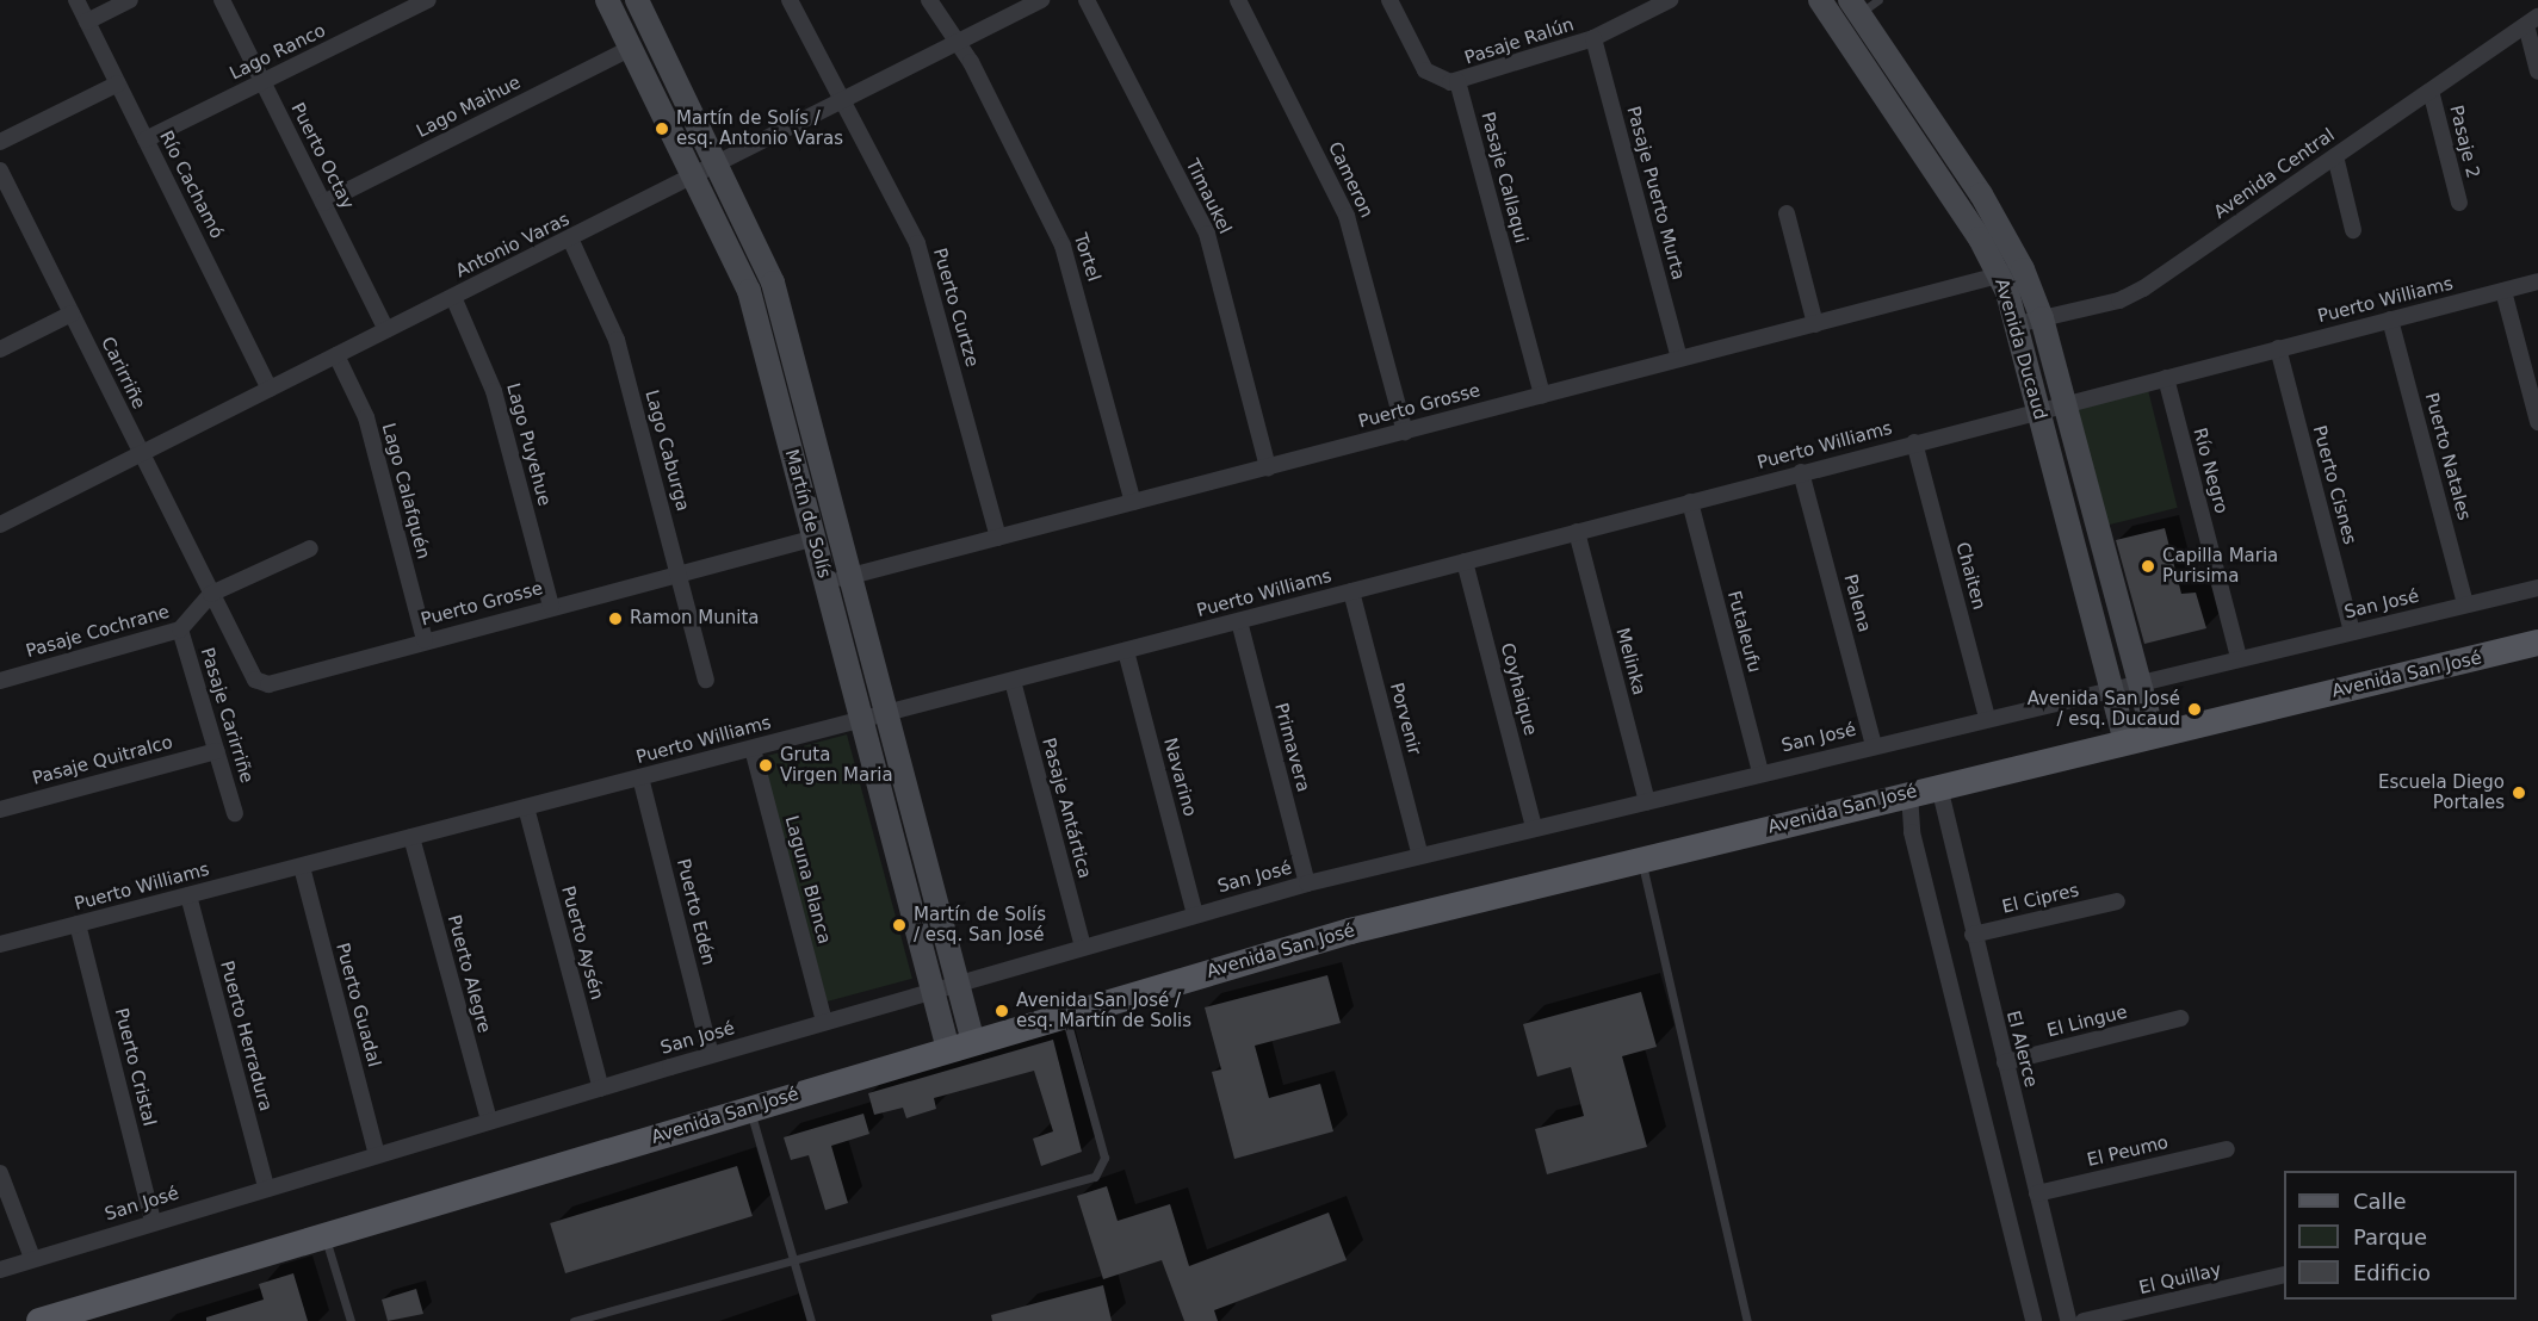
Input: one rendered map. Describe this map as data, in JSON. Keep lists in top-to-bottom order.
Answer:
{
  "streets": {
    "main road": ["Avenida San José"],
    "street": [
      "Pasaje Ralún",
      "Lago Ranco",
      "Lago Maihue",
      "Pasaje 2",
      "Puerto Octay",
      "Avenida Central",
      "Pasaje Callaqui",
      "Cameron",
      "Río Cachamó",
      "Pasaje Puerto Murta",
      "Timaukel",
      "Antonio Varas",
      "Tortel",
      "Puerto Williams",
      "Puerto Curtze",
      "Avenida Ducaud",
      "Carirriñe",
      "Puerto Grosse",
      "Lago Puyehue",
      "Lago Caburga",
      "Puerto Natales",
      "Río Negro",
      "Puerto Cisnes",
      "Lago Calafquén",
      "Martín de Solís",
      "Chaiten",
      "Palena",
      "San José",
      "Pasaje Cochrane",
      "Futaleufu",
      "Melinka",
      "Coyhaique",
      "Pasaje Carirriñe",
      "Porvenir",
      "Primavera",
      "Pasaje Quitralco",
      "Navarino",
      "Pasaje Antártica",
      "Laguna Blanca",
      "El Cipres",
      "Puerto Edén",
      "Puerto Aysén",
      "Puerto Alegre",
      "Puerto Guadal",
      "El Lingue",
      "Puerto Herradura",
      "El Alerce",
      "Puerto Cristal",
      "El Peumo",
      "El Quillay"
    ]
  },
  "crossings": [
    ["Pasaje Ralún", "Pasaje Callaqui"],
    ["Pasaje Ralún", "Pasaje Puerto Murta"],
    ["Lago Ranco", "Puerto Octay"],
    ["Lago Ranco", "Río Cachamó"],
    ["Lago Maihue", "Puerto Octay"],
    ["Lago Maihue", "Martín de Solís"],
    ["Pasaje 2", "Avenida Central"],
    ["Puerto Octay", "Antonio Varas"],
    ["Avenida Central", "Avenida Ducaud"],
    ["Pasaje Callaqui", "Puerto Grosse"],
    ["Cameron", "Puerto Grosse"],
    ["Río Cachamó", "Antonio Varas"],
    ["Pasaje Puerto Murta", "Puerto Grosse"],
    ["Timaukel", "Puerto Grosse"],
    ["Antonio Varas", "Tortel"],
    ["Antonio Varas", "Puerto Curtze"],
    ["Antonio Varas", "Carirriñe"],
    ["Antonio Varas", "Lago Puyehue"],
    ["Antonio Varas", "Lago Caburga"],
    ["Antonio Varas", "Lago Calafquén"],
    ["Antonio Varas", "Martín de Solís"],
    ["Tortel", "Puerto Grosse"],
    ["Puerto Williams", "Avenida Ducaud"],
    ["Puerto Williams", "Puerto Natales"],
    ["Puerto Williams", "Río Negro"],
    ["Puerto Williams", "Puerto Cisnes"],
    ["Puerto Williams", "Martín de Solís"],
    ["Puerto Williams", "Chaiten"],
    ["Puerto Williams", "Palena"],
    ["Puerto Williams", "Futaleufu"],
    ["Puerto Williams", "Melinka"],
    ["Puerto Williams", "Coyhaique"],
    ["Puerto Williams", "Porvenir"],
    ["Puerto Williams", "Primavera"],
    ["Puerto Williams", "Navarino"],
    ["Puerto Williams", "Pasaje Antártica"],
    ["Puerto Williams", "Laguna Blanca"],
    ["Puerto Williams", "Puerto Edén"],
    ["Puerto Williams", "Puerto Aysén"],
    ["Puerto Williams", "Puerto Alegre"],
    ["Puerto Williams", "Puerto Guadal"],
    ["Puerto Williams", "Puerto Herradura"],
    ["Puerto Williams", "Puerto Cristal"],
    ["Puerto Curtze", "Puerto Grosse"],
    ["Avenida Ducaud", "Puerto Grosse"],
    ["Avenida Ducaud", "San José"],
    ["Avenida Ducaud", "Avenida San José"],
    ["Carirriñe", "Puerto Grosse"],
    ["Carirriñe", "Pasaje Cochrane"],
    ["Puerto Grosse", "Lago Puyehue"],
    ["Puerto Grosse", "Lago Caburga"],
    ["Puerto Grosse", "Lago Calafquén"],
    ["Puerto Grosse", "Martín de Solís"],
    ["Puerto Grosse", "Pasaje Cochrane"],
    ["Puerto Natales", "San José"],
    ["Río Negro", "San José"],
    ["Puerto Cisnes", "San José"],
    ["Martín de Solís", "San José"],
    ["Martín de Solís", "Avenida San José"],
    ["Chaiten", "San José"],
    ["Palena", "San José"],
    ["San José", "Futaleufu"],
    ["San José", "Melinka"],
    ["San José", "Coyhaique"],
    ["San José", "Porvenir"],
    ["San José", "Primavera"],
    ["San José", "Navarino"],
    ["San José", "Pasaje Antártica"],
    ["San José", "Laguna Blanca"],
    ["San José", "Puerto Edén"],
    ["San José", "Puerto Aysén"],
    ["San José", "Puerto Alegre"],
    ["San José", "Puerto Guadal"],
    ["San José", "Puerto Herradura"],
    ["San José", "Puerto Cristal"],
    ["Pasaje Cochrane", "Pasaje Carirriñe"],
    ["Avenida San José", "El Alerce"],
    ["Pasaje Carirriñe", "Pasaje Quitralco"],
    ["El Cipres", "El Alerce"],
    ["El Lingue", "El Alerce"],
    ["El Alerce", "El Peumo"]
  ],
  "places": [
    "Martín de Solís / esq. Antonio Varas",
    "Capilla Maria Purisima",
    "Ramon Munita",
    "Avenida San José / esq. Ducaud",
    "Gruta Virgen Maria",
    "Escuela Diego Portales",
    "Martín de Solís / esq. San José",
    "Avenida San José / esq. Martín de Solis"
  ],
  "legend": ["Calle", "Parque", "Edificio"]
}
